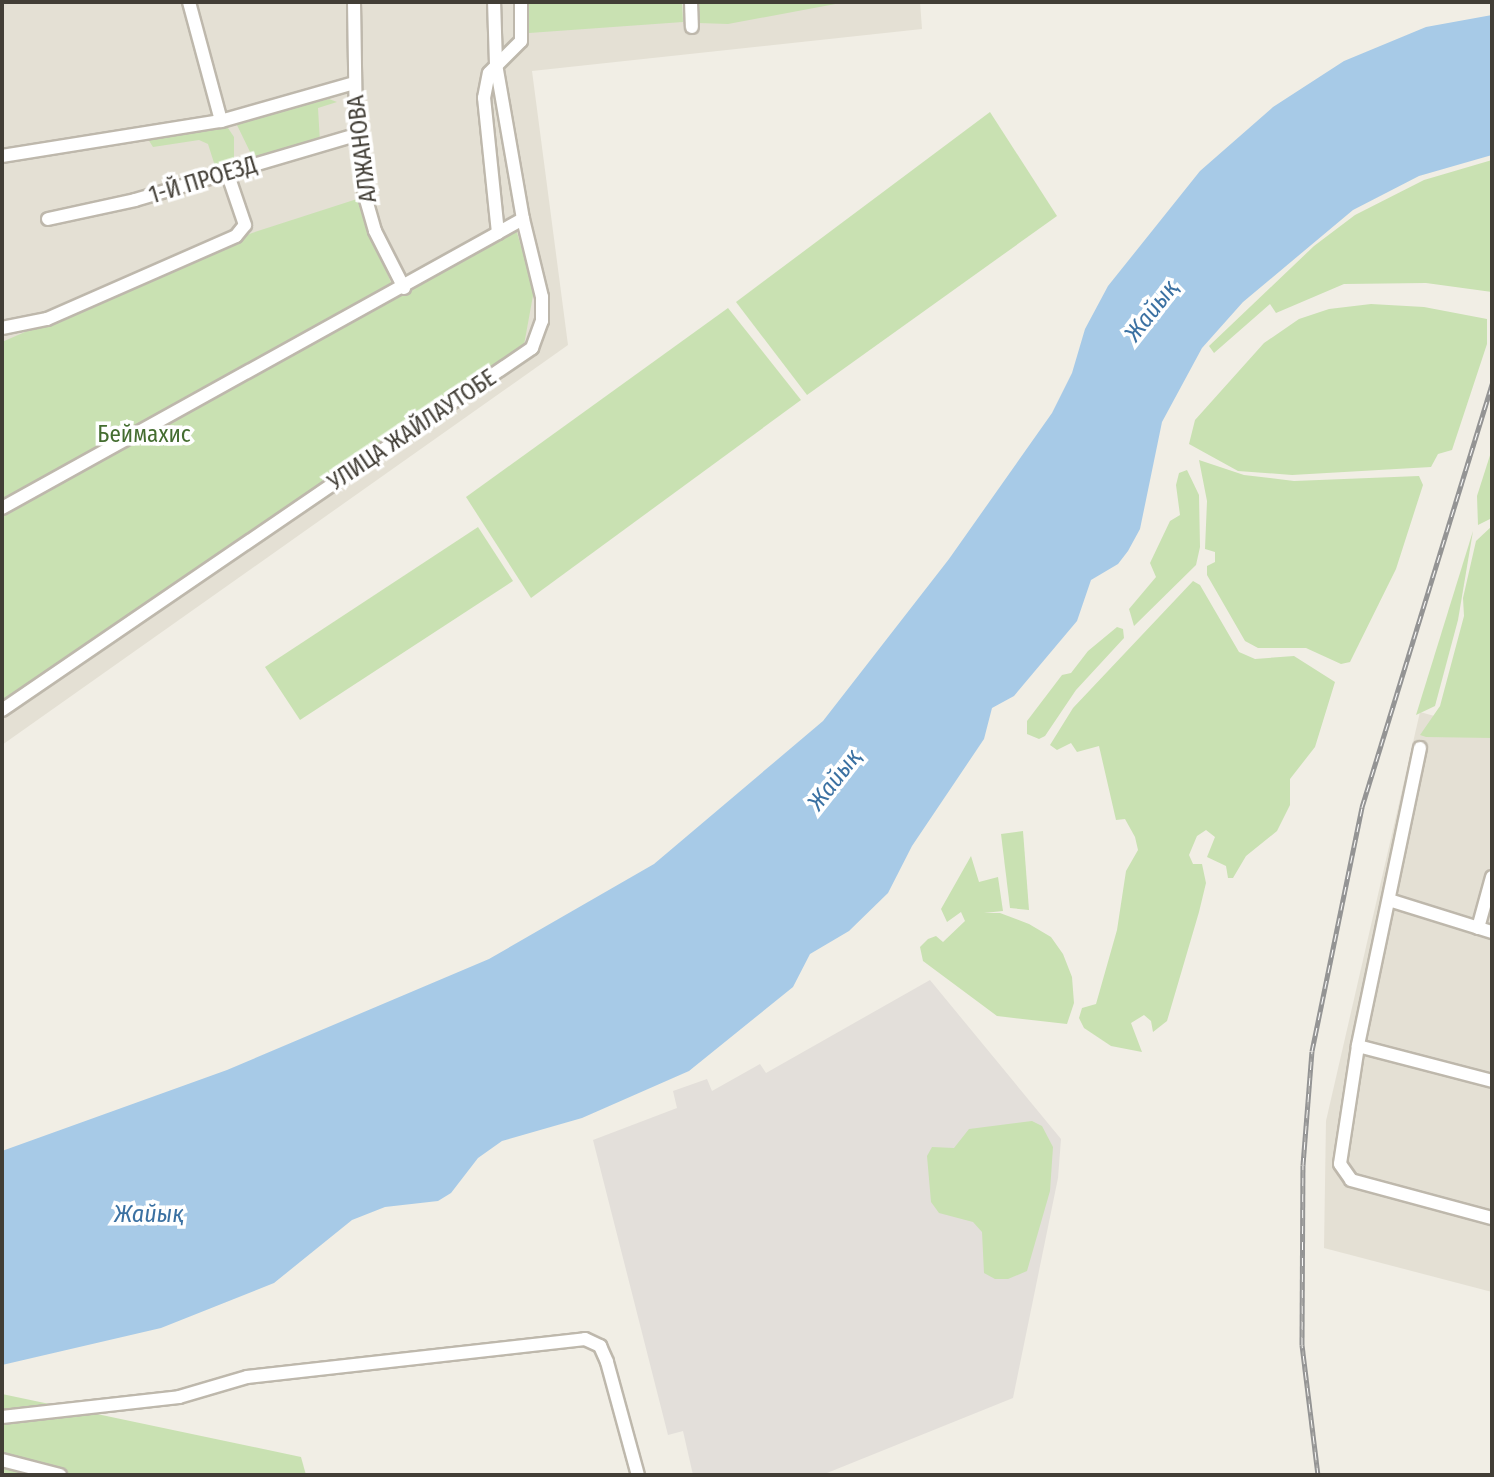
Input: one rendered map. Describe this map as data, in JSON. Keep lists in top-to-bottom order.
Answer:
{
  "streets": {
    "street": ["АЛЖАНОВА", "1-Й ПРОЕЗД", "УЛИЦА ЖАЙЛАУТОБЕ"]
  },
  "crossings": [
    ["АЛЖАНОВА", "1-Й ПРОЕЗД"]
  ],
  "water": ["Жайық"],
  "parks": ["Беймахис"]
}
